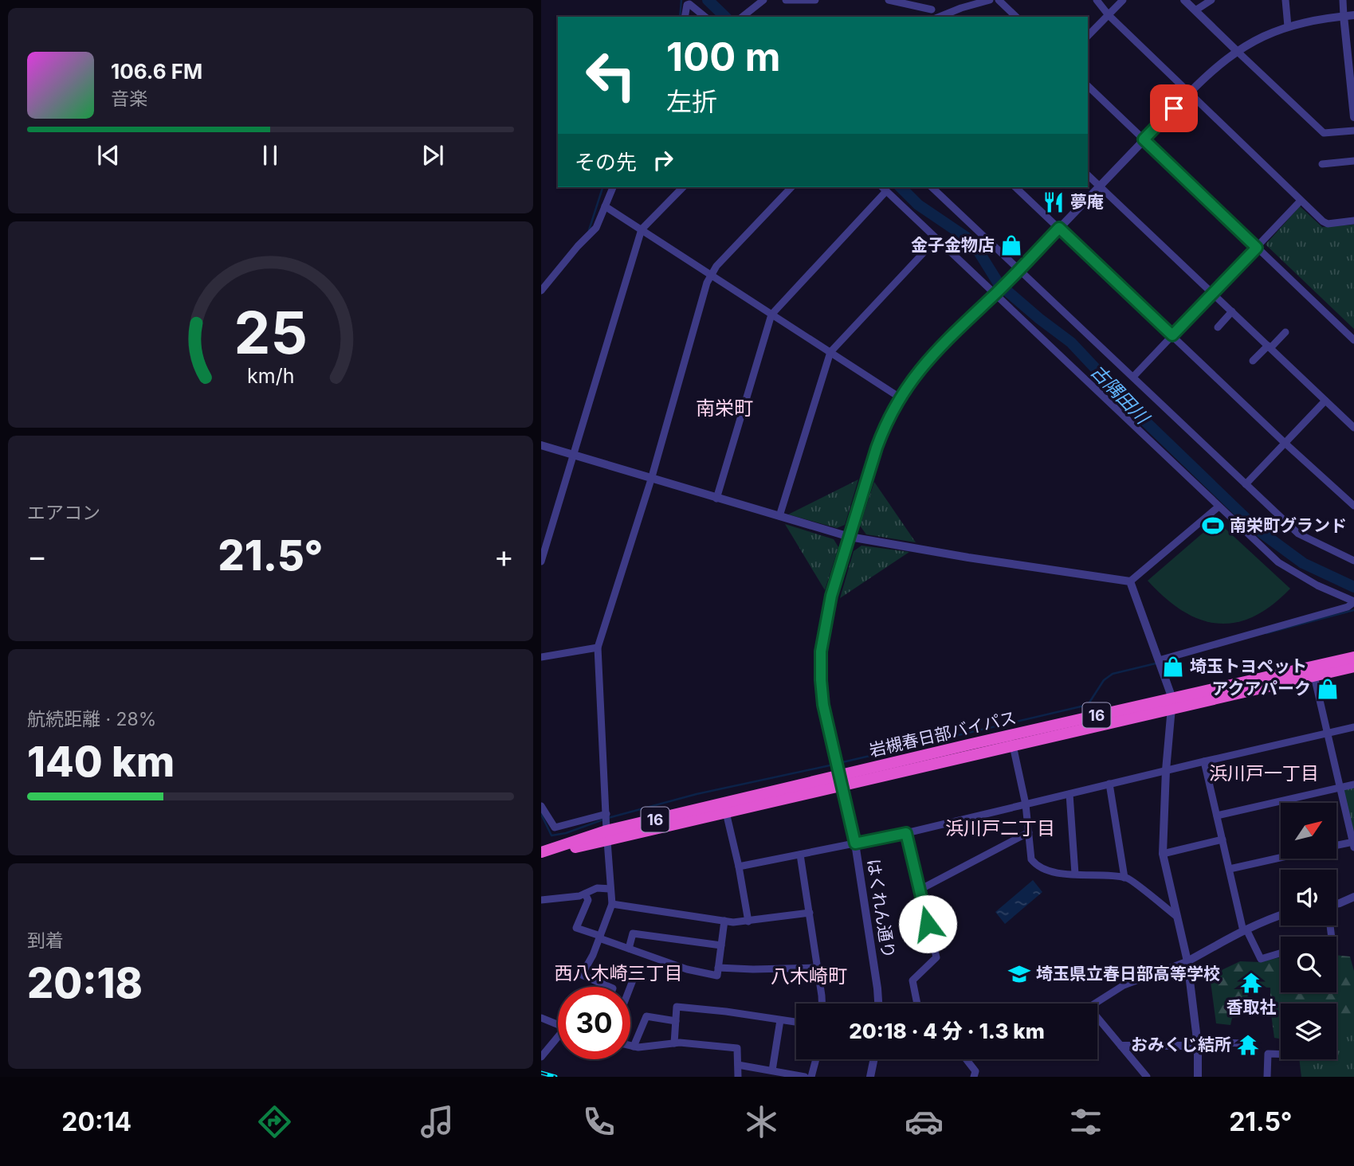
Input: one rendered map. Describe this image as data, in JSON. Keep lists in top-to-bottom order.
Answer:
{
  "streets": {
    "highway": ["16", "岩槻春日部バイパス"],
    "street": ["はくれん通り"]
  },
  "crossings": [
    ["岩槻春日部バイパス", "はくれん通り"]
  ],
  "districts": [
    "南栄町",
    "浜川戸一丁目",
    "浜川戸二丁目",
    "西八木崎三丁目",
    "八木崎町"
  ],
  "water": ["古隅田川"],
  "places": {
    "restaurant": ["夢庵"],
    "shop": ["金子金物店", "埼玉トヨペット", "アクアパーク"],
    "sports": ["南栄町グランド"],
    "school or university": ["埼玉県立春日部高等学校"],
    "temple": ["香取社", "おみくじ結所"]
  },
  "north": "top right",
  "page": {
    "turn": ["100 m", "左折"],
    "song": ["106.6 FM", "音楽"],
    "then": "その先",
    "tile": [
      "エアコン",
      ["航続距離 · 28%", "140 km"],
      ["到着", "20:18"]
    ],
    "heat": ["−", "21.5°", "+"],
    "limit": "30",
    "trip": "20:18 · 4 分 · 1.3 km",
    "tabs": ["20:14", "21.5°"],
    "gauge": ["25", "km/h"]
  }
}
